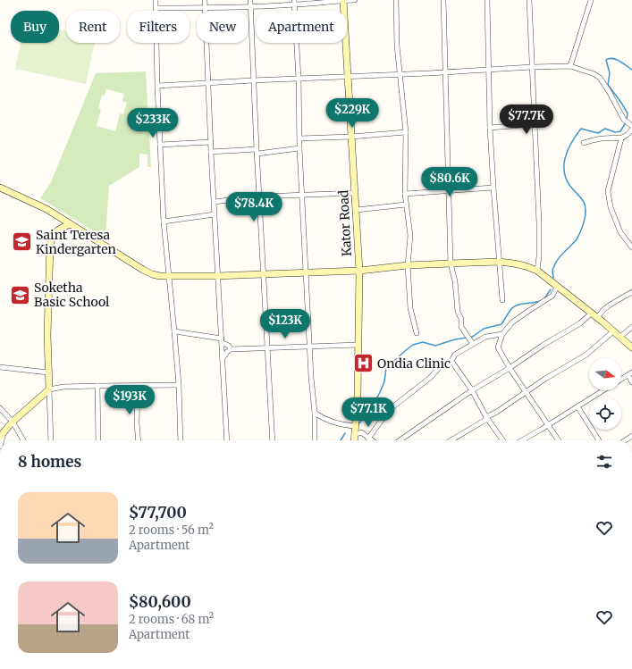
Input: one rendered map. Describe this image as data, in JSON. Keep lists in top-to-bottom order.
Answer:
{
  "streets": {
    "street": ["Kator Road"]
  },
  "places": {
    "school or university": ["Saint Teresa Kindergarten", "Soketha Basic School"],
    "hospital": ["Ondia Clinic"]
  },
  "north": "right",
  "page": {
    "chip": [
      "Buy",
      "Rent",
      "Filters",
      "New",
      "Apartment"
    ],
    "price": [
      "$229K",
      "$77.7K",
      "$233K",
      "$80.6K",
      "$78.4K",
      "$123K",
      "$193K",
      "$77.1K"
    ],
    "heading": "8 homes",
    "list": [
      {
        "name": "$77,700",
        "note": "2 rooms · 56 m² · Apartment"
      },
      {
        "name": "$80,600",
        "note": "2 rooms · 68 m² · Apartment"
      }
    ]
  }
}
